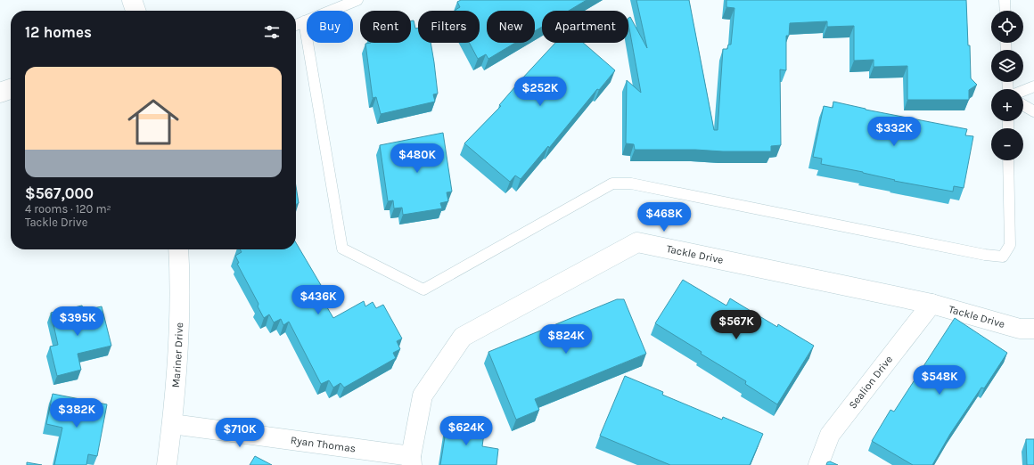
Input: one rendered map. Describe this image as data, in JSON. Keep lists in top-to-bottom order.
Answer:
{
  "streets": {
    "street": [
      "Tackle Drive",
      "Mariner Drive",
      "Sealion Drive",
      "Ryan Thomas"
    ]
  },
  "crossings": [
    ["Tackle Drive", "Sealion Drive"],
    ["Tackle Drive", "Ryan Thomas"],
    ["Mariner Drive", "Ryan Thomas"]
  ],
  "page": {
    "map_buttons": ["+", "−"],
    "chip": [
      "Buy",
      "Rent",
      "Filters",
      "New",
      "Apartment"
    ],
    "heading": "12 homes",
    "list": [
      {
        "name": "$567,000",
        "note": "4 rooms · 120 m² · Tackle Drive"
      }
    ],
    "price": [
      "$252K",
      "$332K",
      "$480K",
      "$468K",
      "$436K",
      "$395K",
      "$567K",
      "$824K",
      "$548K",
      "$382K",
      "$624K",
      "$710K"
    ]
  }
}
